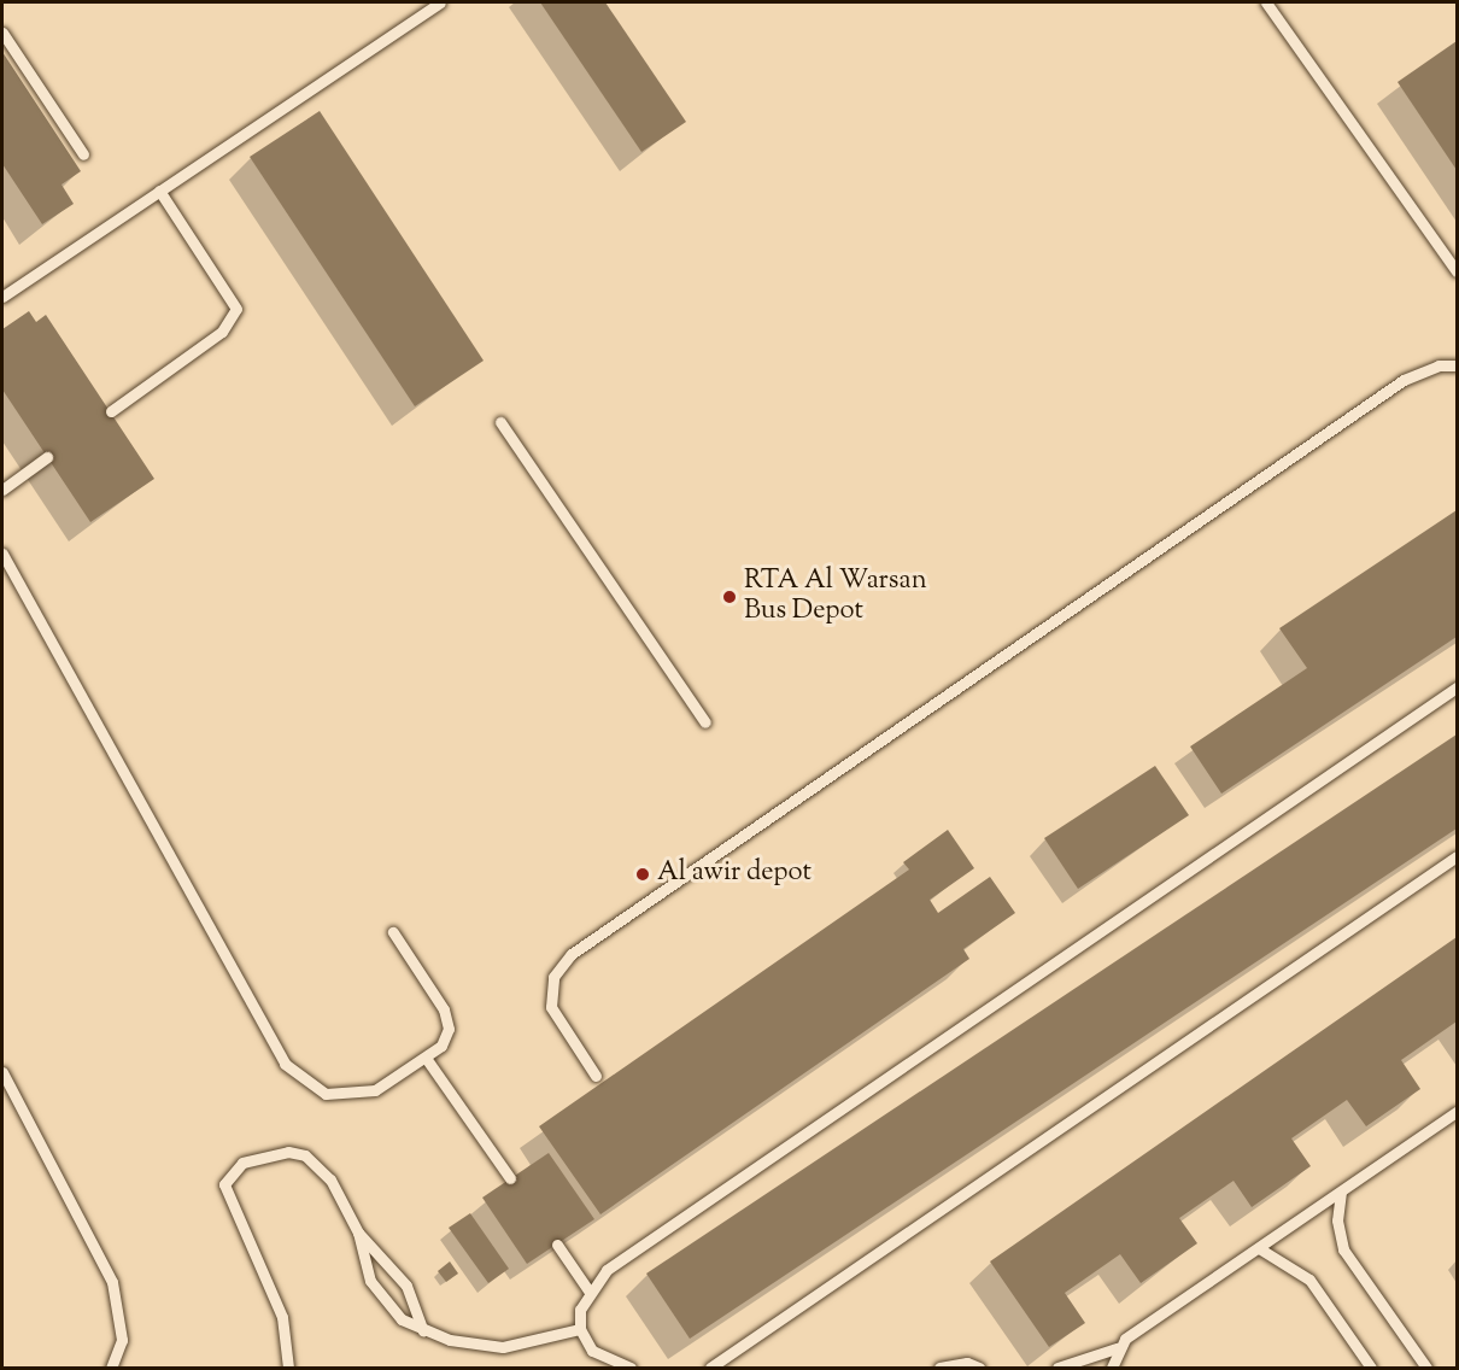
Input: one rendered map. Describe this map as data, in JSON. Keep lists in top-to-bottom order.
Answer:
{
  "places": ["RTA Al Warsan Bus Depot", "Al awir depot"]
}
